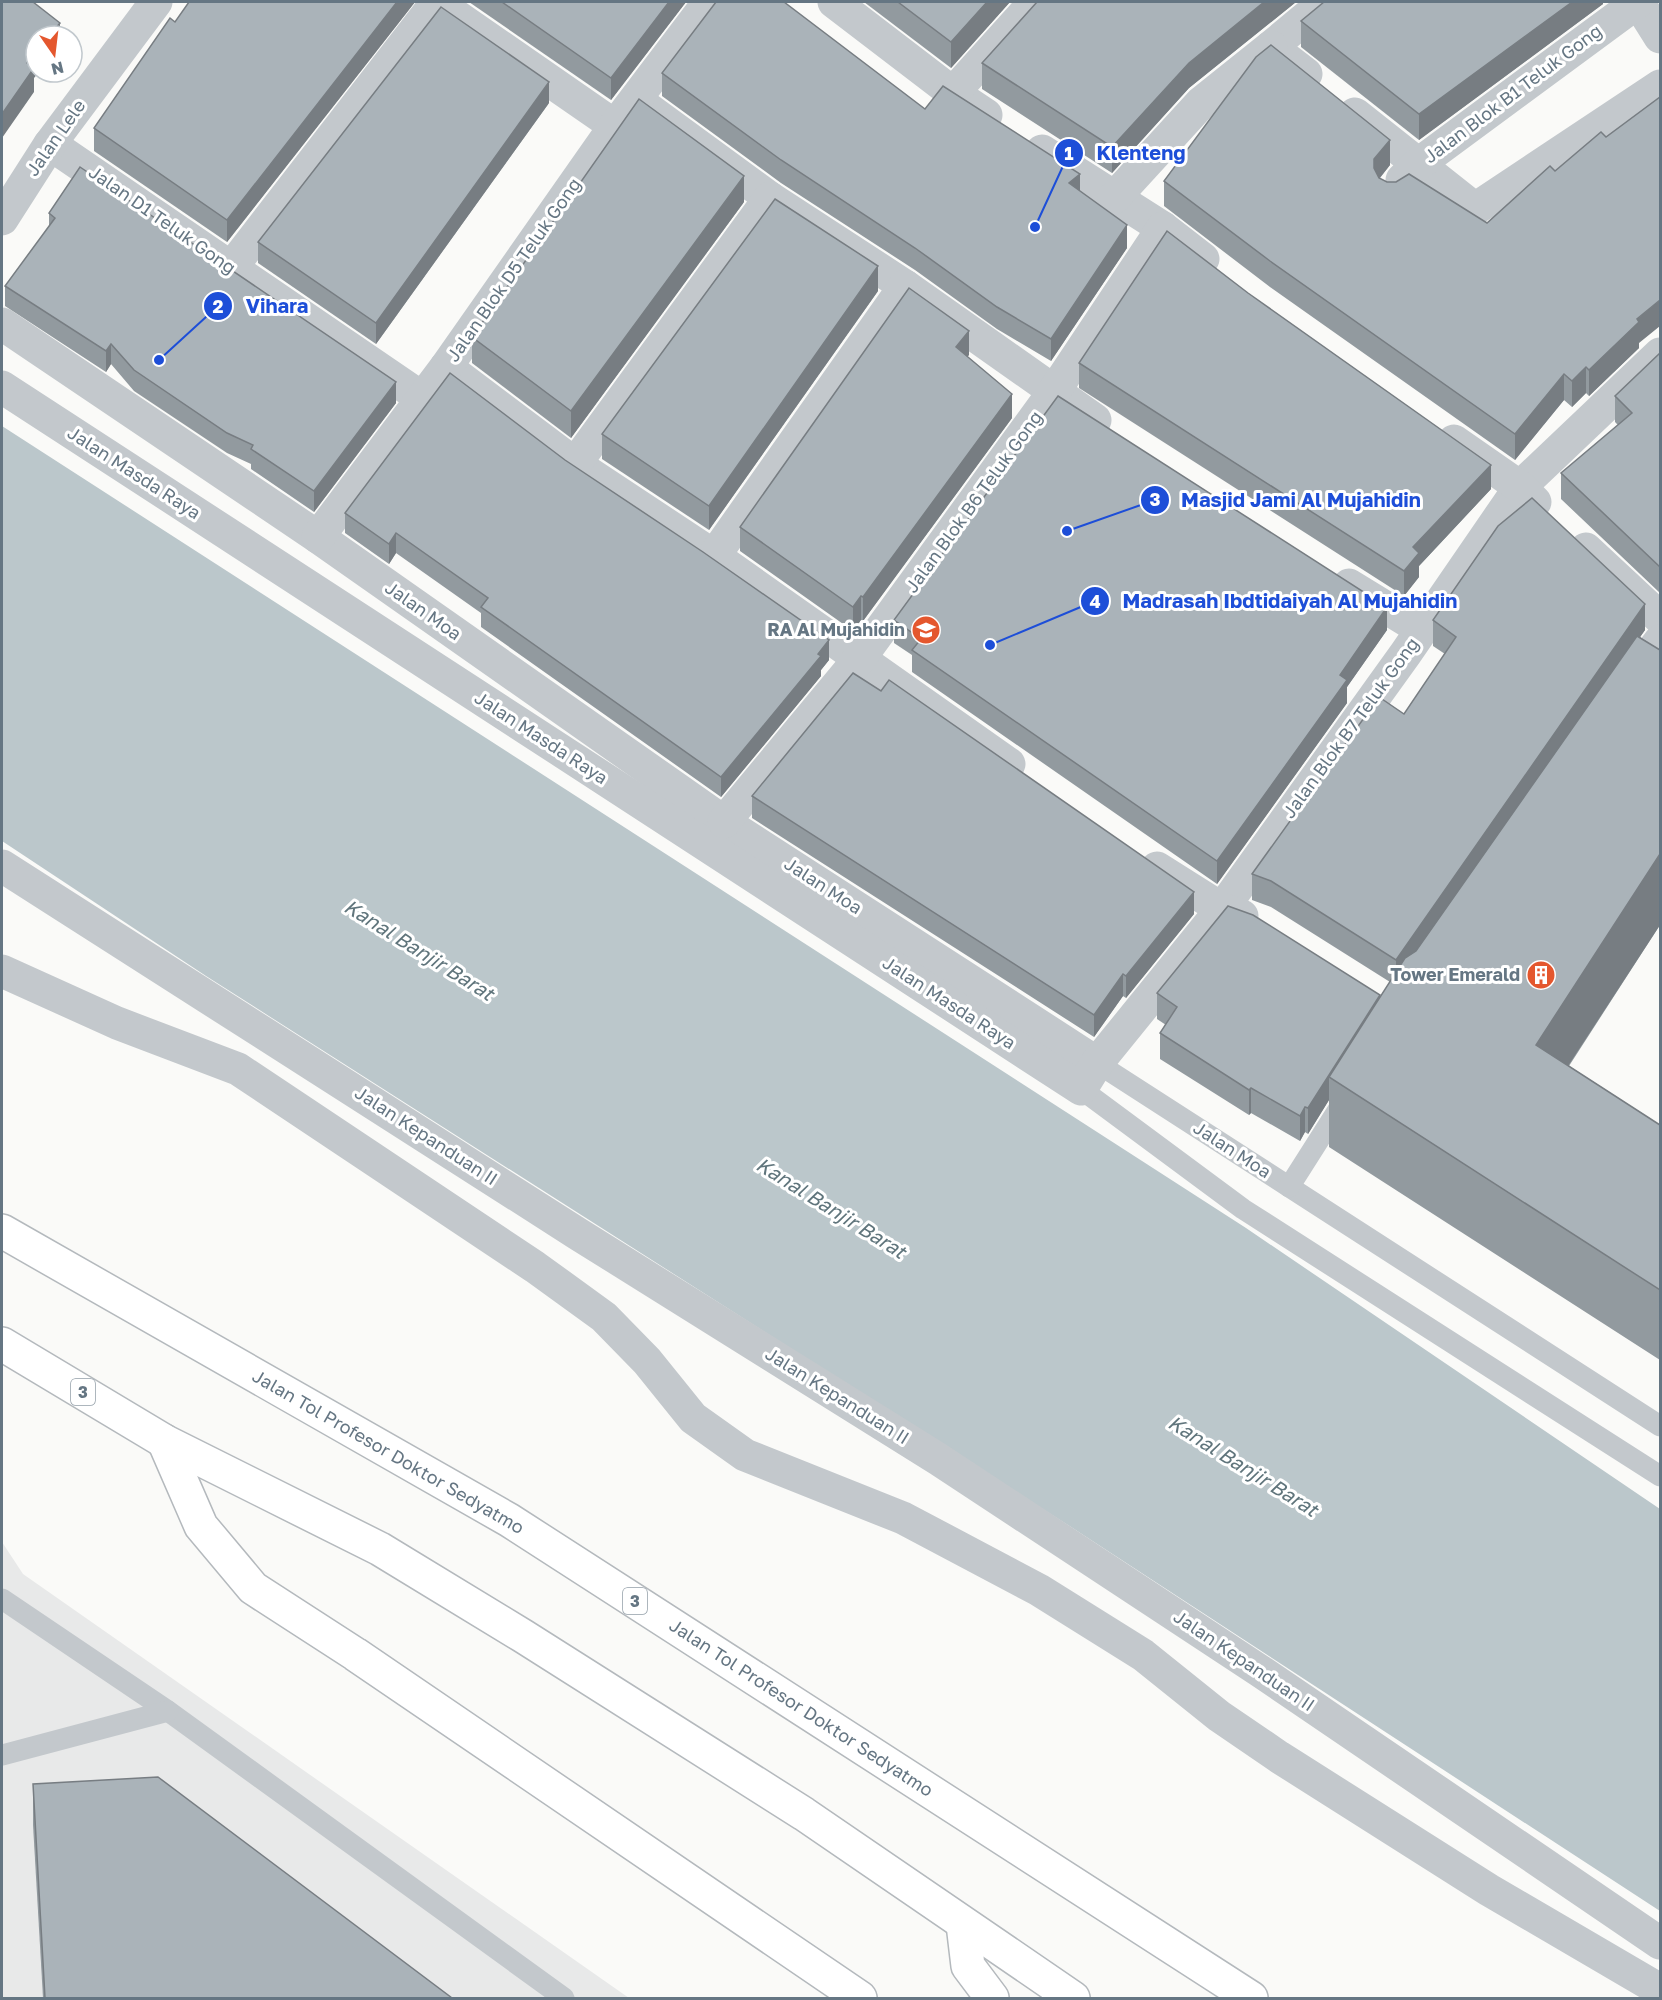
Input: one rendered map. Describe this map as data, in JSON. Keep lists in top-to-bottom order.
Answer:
{
  "streets": {
    "highway": ["3", "Jalan Tol Profesor Doktor Sedyatmo"],
    "street": [
      "Jalan Blok B1 Teluk Gong",
      "Jalan Lele",
      "Jalan D1 Teluk Gong",
      "Jalan Blok D5 Teluk Gong",
      "Jalan Masda Raya",
      "Jalan Blok B6 Teluk Gong",
      "Jalan Moa",
      "Jalan Blok B7 Teluk Gong",
      "Jalan Kepanduan II"
    ]
  },
  "crossings": [
    ["Jalan Lele", "Jalan D1 Teluk Gong"],
    ["Jalan D1 Teluk Gong", "Jalan Blok D5 Teluk Gong"],
    ["Jalan Blok D5 Teluk Gong", "Jalan Moa"],
    ["Jalan Masda Raya", "Jalan Moa"],
    ["Jalan Masda Raya", "Jalan Blok B7 Teluk Gong"],
    ["Jalan Blok B6 Teluk Gong", "Jalan Moa"],
    ["Jalan Moa", "Jalan Blok B7 Teluk Gong"]
  ],
  "water": ["Kanal Banjir Barat"],
  "places": {
    "other": [
      "Klenteng",
      "Vihara",
      "Masjid Jami Al Mujahidin",
      "Madrasah Ibdtidaiyah Al Mujahidin"
    ],
    "school or university": ["RA Al Mujahidin"],
    "building": ["Tower Emerald"]
  },
  "north": "bottom"
}
